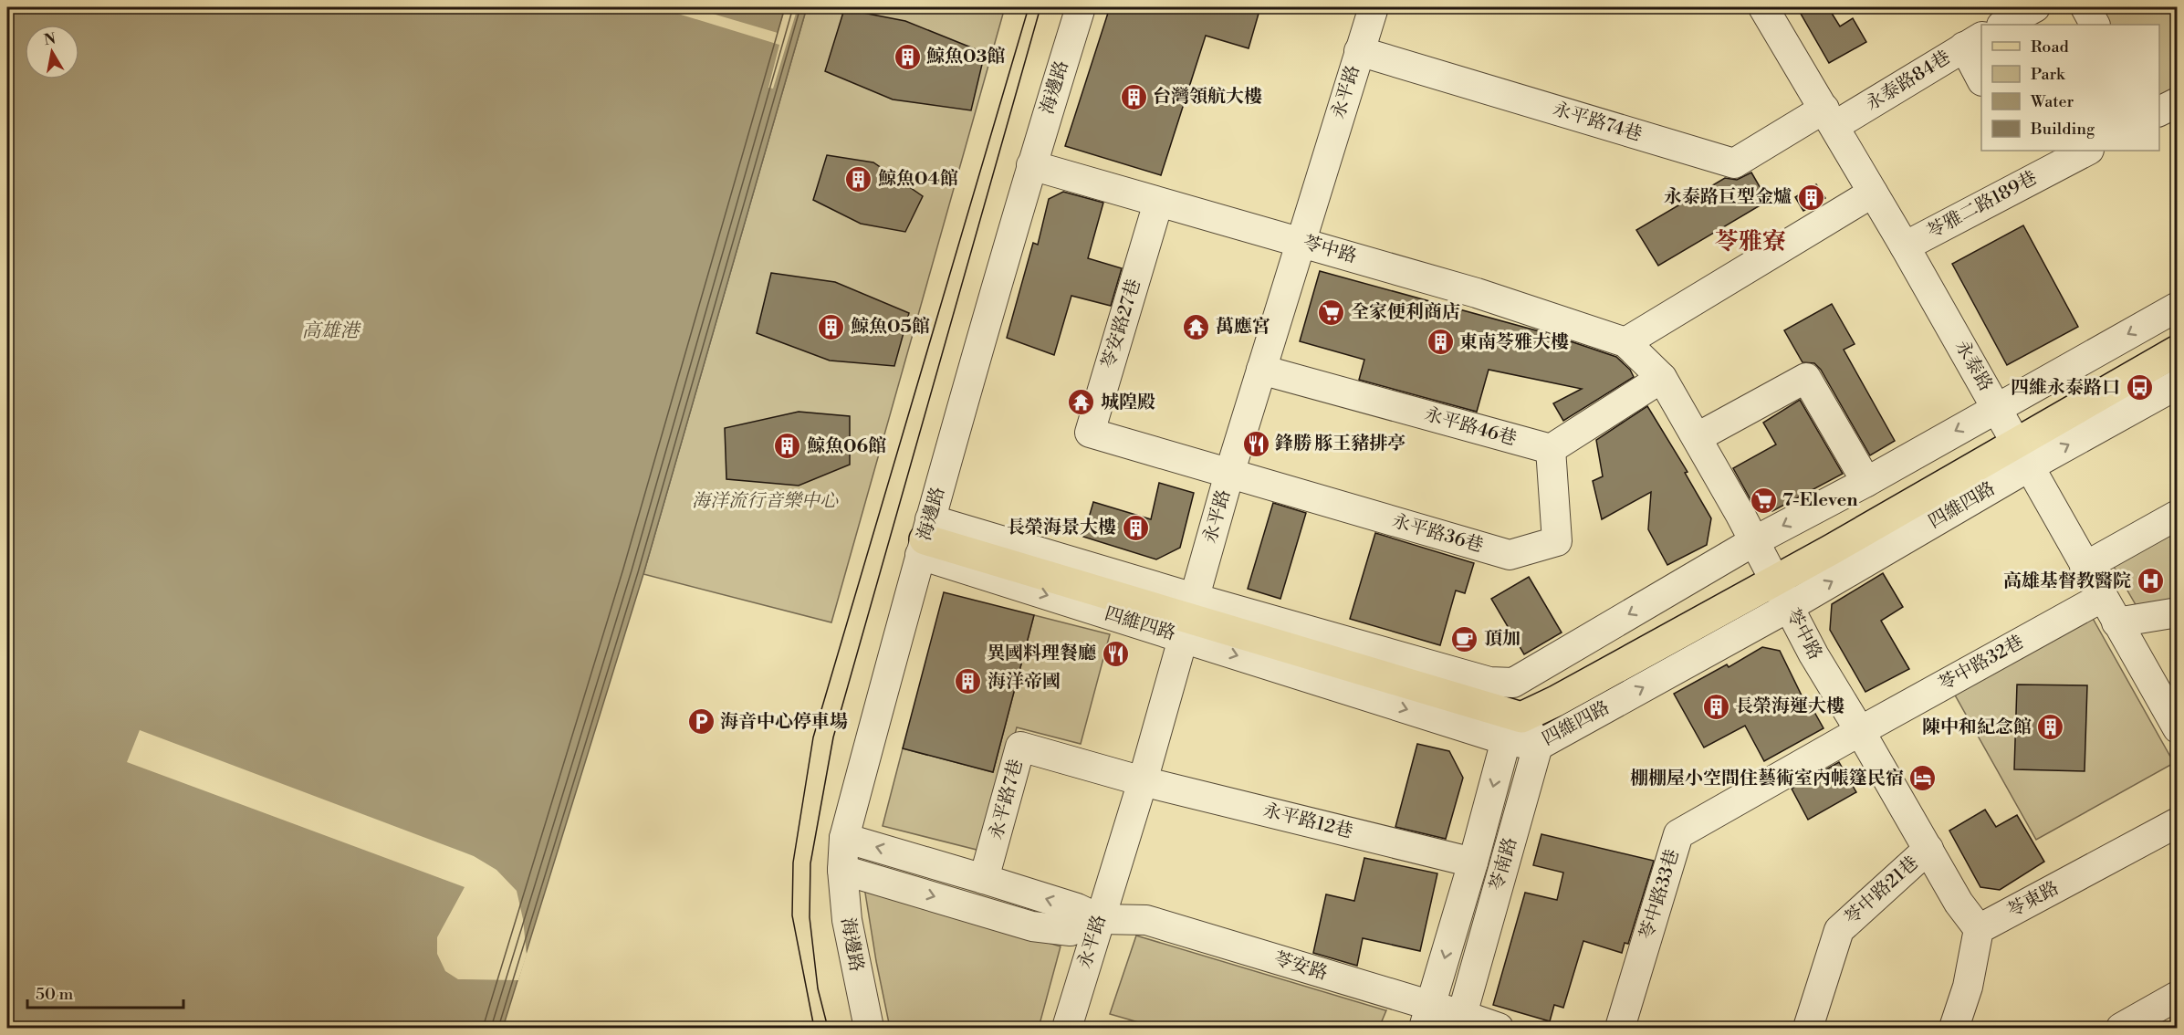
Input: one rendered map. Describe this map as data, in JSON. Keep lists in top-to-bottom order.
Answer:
{
  "streets": {
    "main road": ["四維四路"],
    "street": [
      "永泰路84巷",
      "海邊路",
      "永平路",
      "永平路74巷",
      "苓雅二路189巷",
      "苓中路",
      "苓安路27巷",
      "永泰路",
      "永平路46巷",
      "永平路36巷",
      "苓中路32巷",
      "永平路7巷",
      "永平路12巷",
      "苓南路",
      "苓中路21巷",
      "苓中路33巷",
      "苓東路",
      "苓安路"
    ]
  },
  "crossings": [
    ["永泰路84巷", "永平路74巷"],
    ["永泰路84巷", "永泰路"],
    ["海邊路", "苓中路"],
    ["海邊路", "四維四路"],
    ["海邊路", "苓安路"],
    ["永平路", "永平路74巷"],
    ["永平路", "苓中路"],
    ["永平路", "苓安路27巷"],
    ["永平路", "永平路46巷"],
    ["永平路", "四維四路"],
    ["永平路", "永平路36巷"],
    ["永平路", "永平路7巷"],
    ["永平路", "永平路12巷"],
    ["永平路", "苓安路"],
    ["永平路74巷", "永泰路"],
    ["苓雅二路189巷", "永泰路"],
    ["苓中路", "苓安路27巷"],
    ["苓中路", "四維四路"],
    ["苓中路", "苓中路32巷"],
    ["苓中路", "苓中路21巷"],
    ["苓中路", "苓中路33巷"],
    ["苓中路", "苓東路"],
    ["苓安路27巷", "永平路36巷"],
    ["永泰路", "四維四路"],
    ["永泰路", "苓中路32巷"],
    ["永平路46巷", "永平路36巷"],
    ["四維四路", "苓南路"],
    ["苓中路32巷", "苓中路33巷"],
    ["永平路7巷", "永平路12巷"],
    ["永平路7巷", "苓安路"],
    ["永平路12巷", "苓南路"],
    ["苓南路", "苓安路"]
  ],
  "districts": ["苓雅寮"],
  "water": ["高雄港"],
  "parks": ["海洋流行音樂中心"],
  "places": {
    "building": [
      "鯨魚03館",
      "台灣領航大樓",
      "鯨魚04館",
      "永泰路巨型金爐",
      "鯨魚05館",
      "東南苓雅大樓",
      "鯨魚06館",
      "長榮海景大樓",
      "海洋帝國",
      "長榮海運大樓",
      "陳中和紀念館"
    ],
    "supermarket": ["全家便利商店", "7-Eleven"],
    "temple": ["萬應宮", "城隍殿"],
    "bus stop": ["四維永泰路口"],
    "restaurant": ["鋒勝 豚王豬排亭", "異國料理餐廳"],
    "hospital": ["高雄基督教醫院"],
    "cafe": ["頂加"],
    "parking": ["海音中心停車場"],
    "hotel": ["棚棚屋小空間住藝術室內帳篷民宿"]
  },
  "legend": [
    "Road",
    "Park",
    "Water",
    "Building"
  ],
  "scale_bar": "50 m",
  "north": "top"
}
